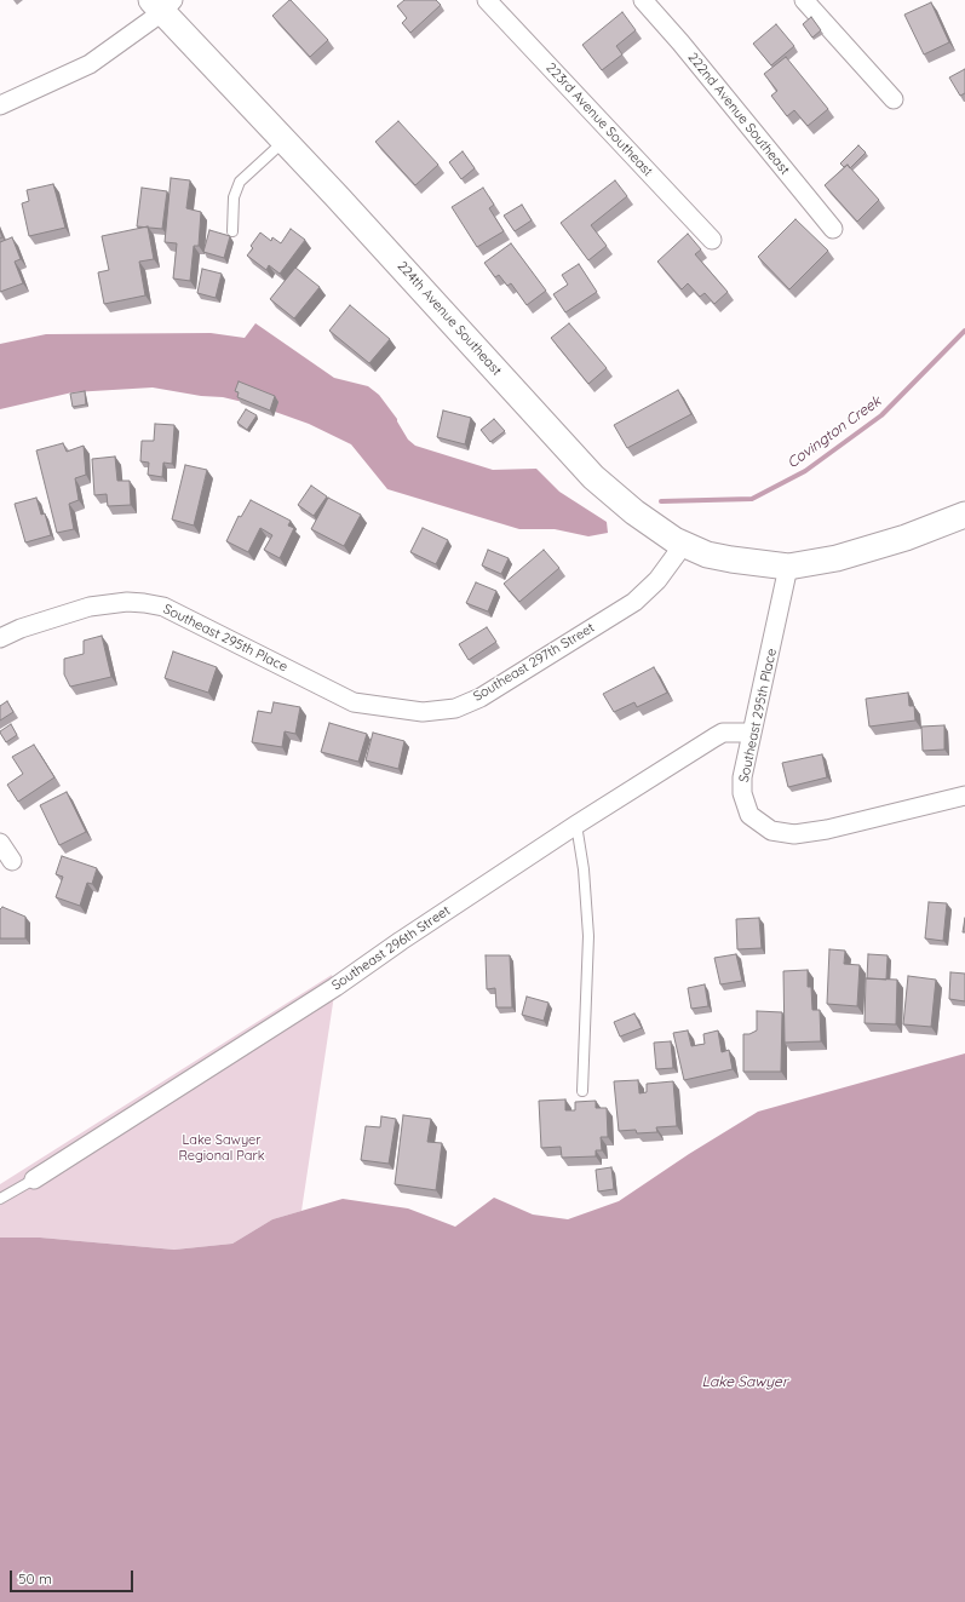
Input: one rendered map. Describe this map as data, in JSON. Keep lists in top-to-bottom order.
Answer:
{
  "streets": {
    "street": [
      "222nd Avenue Southeast",
      "223rd Avenue Southeast",
      "224th Avenue Southeast",
      "Southeast 295th Place",
      "Southeast 297th Street",
      "Southeast 296th Street"
    ]
  },
  "crossings": [
    ["224th Avenue Southeast", "Southeast 295th Place"],
    ["224th Avenue Southeast", "Southeast 297th Street"],
    ["Southeast 295th Place", "Southeast 297th Street"],
    ["Southeast 295th Place", "Southeast 296th Street"]
  ],
  "water": ["Covington Creek", "Lake Sawyer"],
  "parks": ["Lake Sawyer Regional Park"],
  "scale_bar": "50 m"
}
